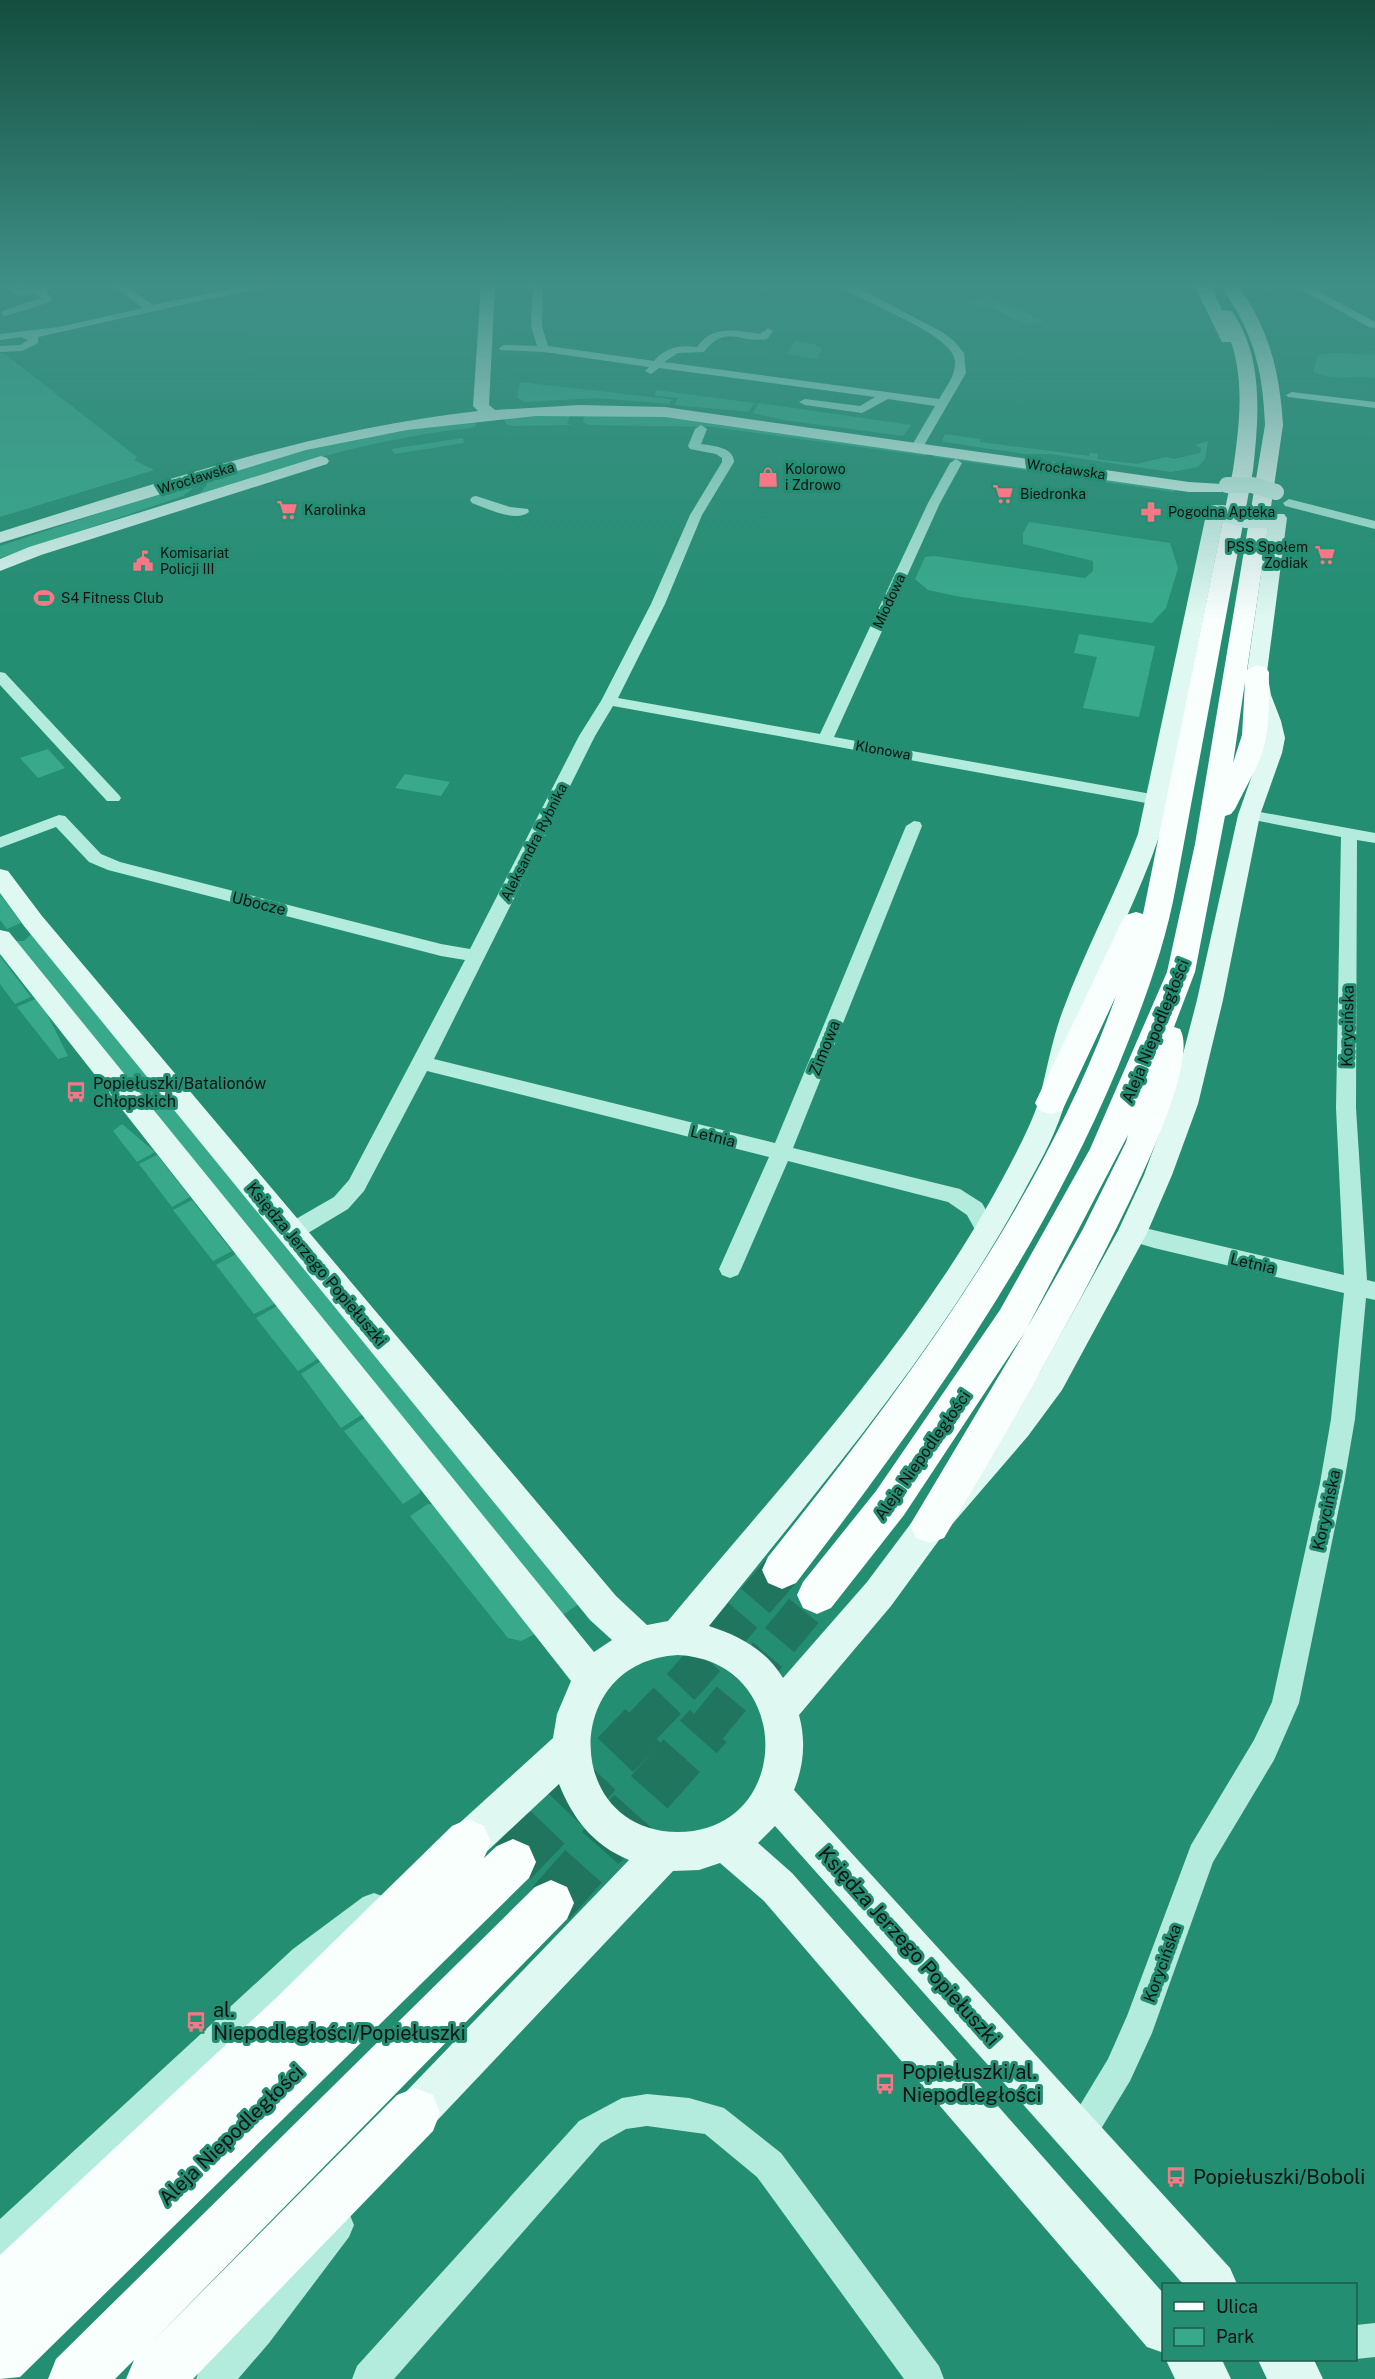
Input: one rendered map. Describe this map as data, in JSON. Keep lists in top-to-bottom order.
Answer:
{
  "streets": {
    "main road": ["Wrocławska", "Aleja Niepodległości", "Księdza Jerzego Popiełuszki"],
    "street": [
      "Miodowa",
      "Klonowa",
      "Aleksandra Rybnika",
      "Ubocze",
      "Korycińska",
      "Zimowa",
      "Letnia"
    ]
  },
  "crossings": [
    ["Wrocławska", "Miodowa"],
    ["Wrocławska", "Aleksandra Rybnika"],
    ["Miodowa", "Klonowa"],
    ["Klonowa", "Aleksandra Rybnika"],
    ["Aleksandra Rybnika", "Ubocze"],
    ["Aleksandra Rybnika", "Letnia"],
    ["Aleksandra Rybnika", "Księdza Jerzego Popiełuszki"],
    ["Korycińska", "Letnia"],
    ["Korycińska", "Księdza Jerzego Popiełuszki"],
    ["Zimowa", "Letnia"]
  ],
  "places": {
    "shop": ["Kolorowo i Zdrowo"],
    "supermarket": ["Biedronka", "Karolinka", "PSS Społem Zodiak"],
    "pharmacy": ["Pogodna Apteka"],
    "public building": ["Komisariat Policji III"],
    "sports": ["S4 Fitness Club"],
    "bus stop": [
      "Popiełuszki/Batalionów Chłopskich",
      "al. Niepodległości/Popiełuszki",
      "Popiełuszki/al. Niepodległości",
      "Popiełuszki/Boboli"
    ]
  },
  "legend": ["Ulica", "Park"]
}
